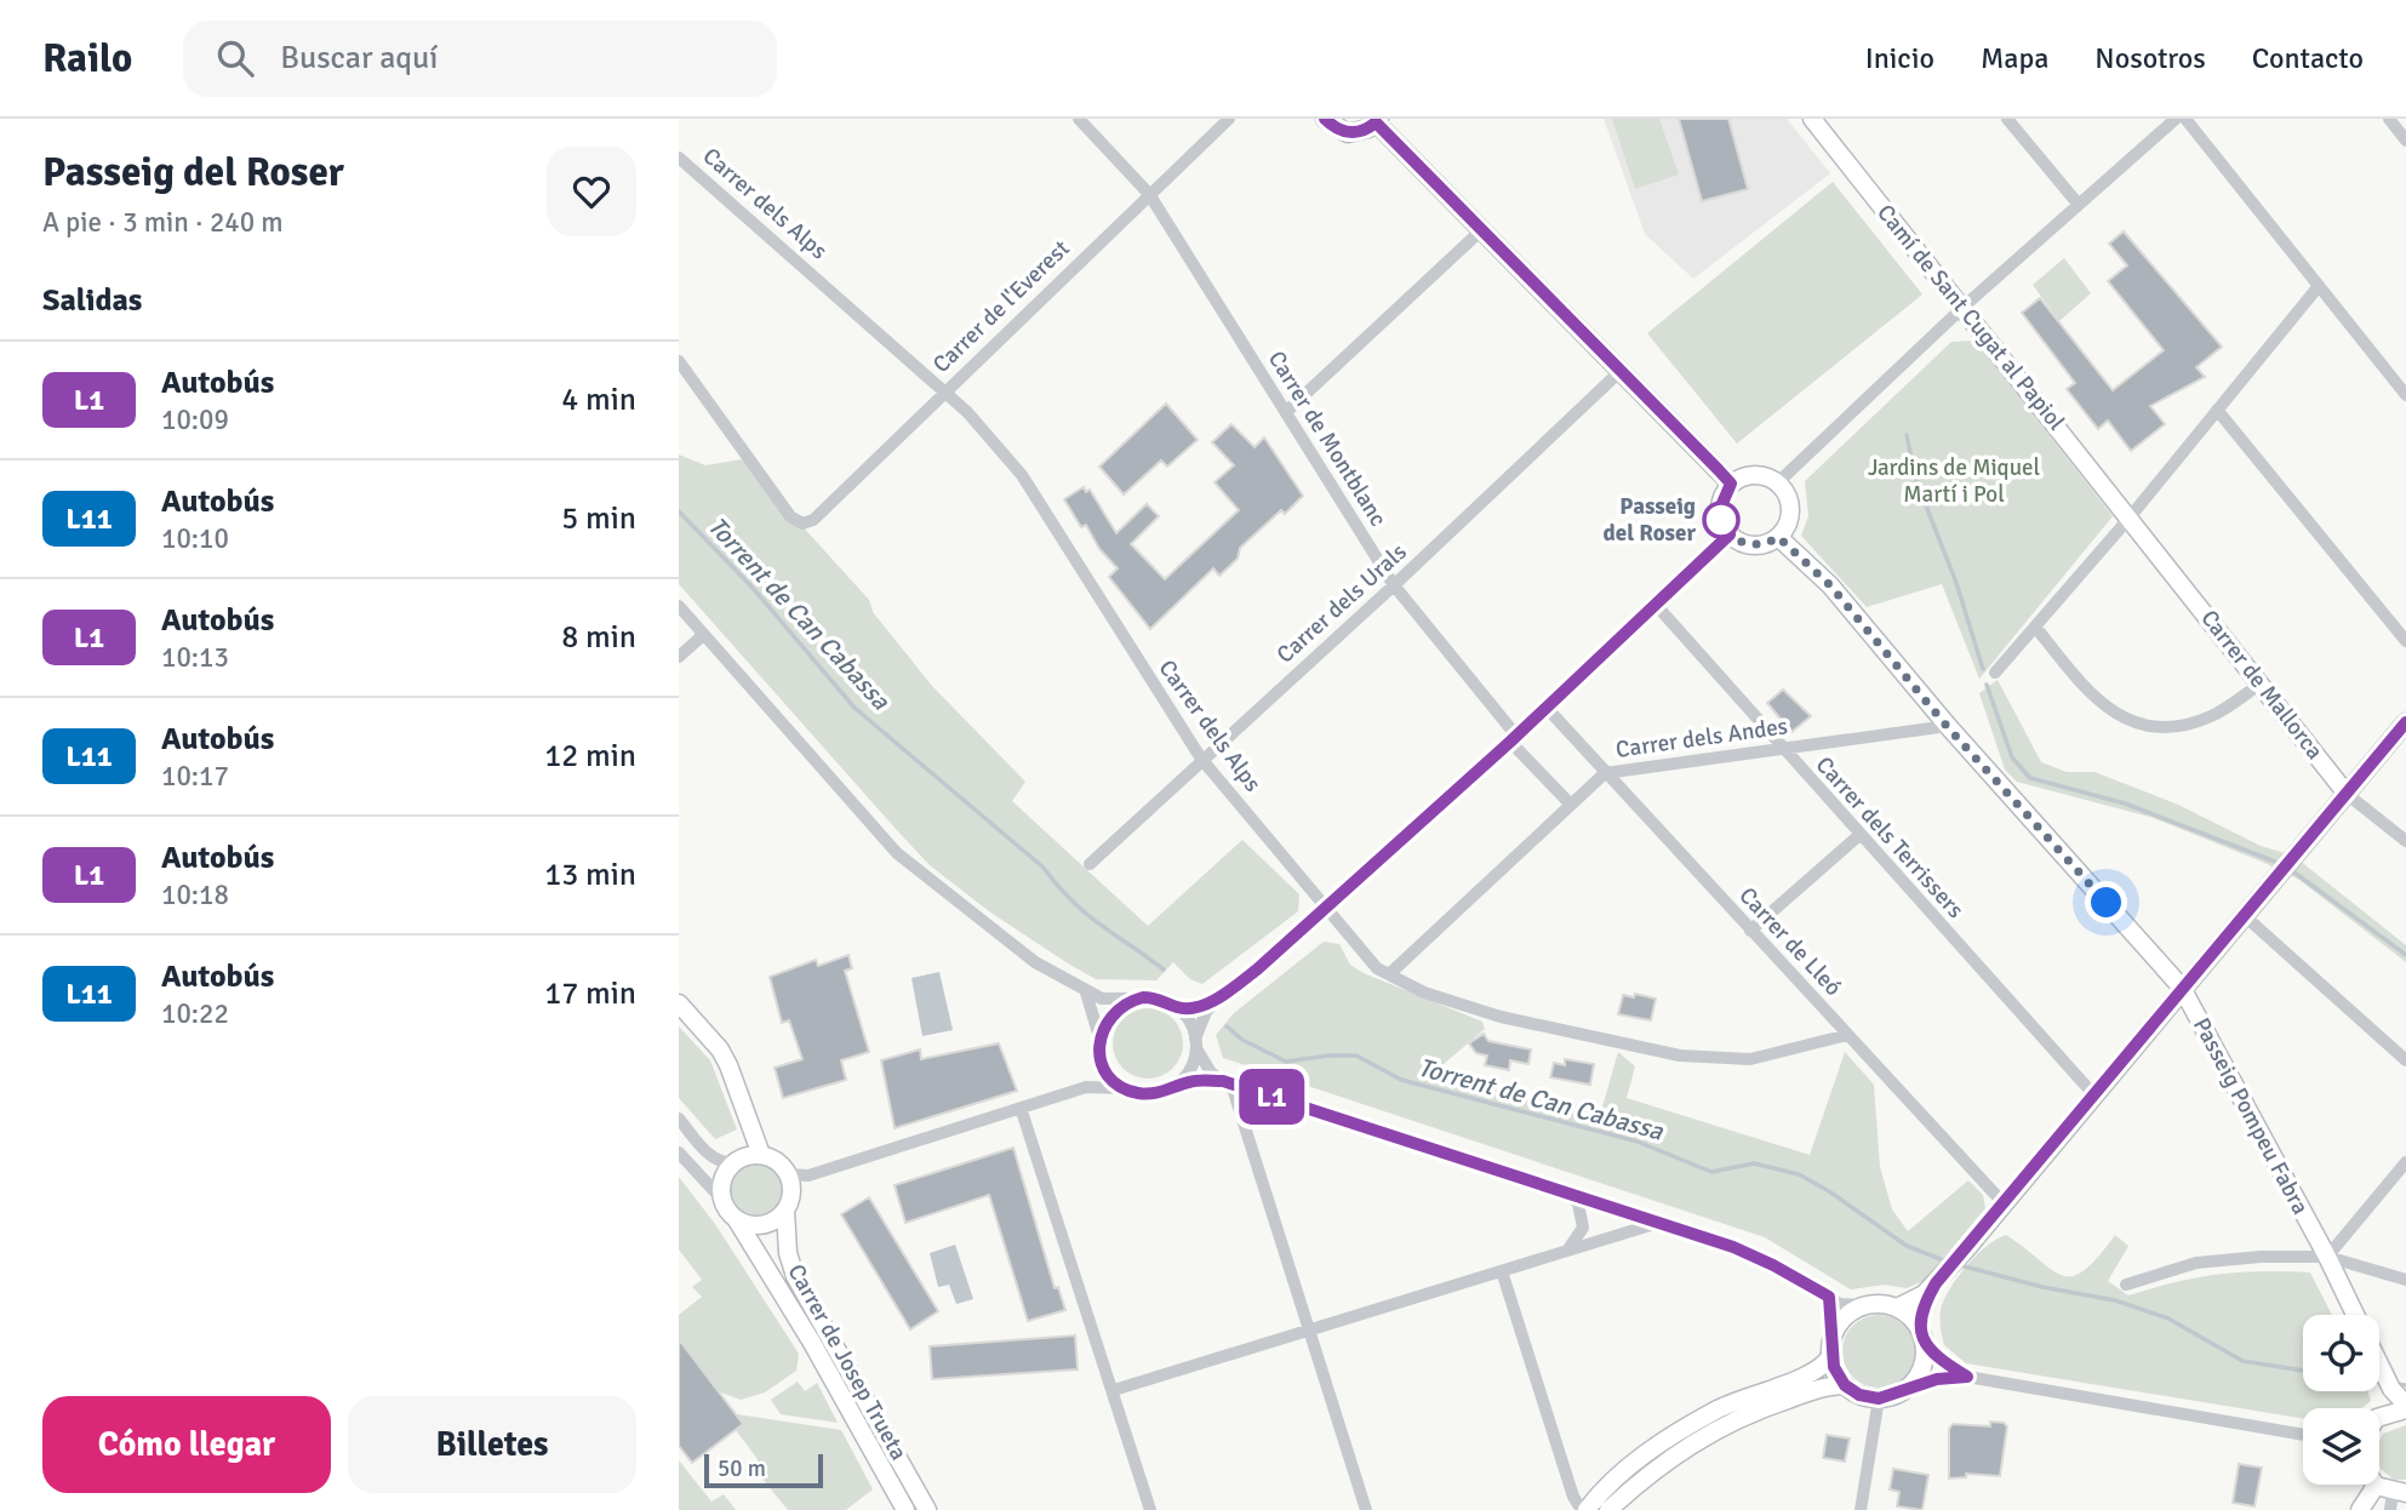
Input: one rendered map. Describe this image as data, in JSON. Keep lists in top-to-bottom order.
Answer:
{
  "streets": {
    "street": [
      "Carrer dels Alps",
      "Carrer de l'Everest",
      "Camí de Sant Cugat al Papiol",
      "Carrer de Montblanc",
      "Carrer dels Urals",
      "Carrer de Mallorca",
      "Carrer dels Andes",
      "Carrer dels Terrissers",
      "Carrer de Lleó",
      "Passeig Pompeu Fabra",
      "Carrer de Josep Trueta"
    ]
  },
  "crossings": [
    ["Carrer dels Alps", "Carrer de l'Everest"],
    ["Carrer dels Alps", "Carrer dels Urals"],
    ["Carrer dels Alps", "Carrer dels Andes"],
    ["Carrer dels Alps", "Carrer de Lleó"],
    ["Carrer de l'Everest", "Carrer de Montblanc"],
    ["Camí de Sant Cugat al Papiol", "Carrer de Mallorca"],
    ["Carrer de Montblanc", "Carrer dels Urals"],
    ["Carrer de Montblanc", "Carrer dels Andes"],
    ["Carrer dels Andes", "Carrer dels Terrissers"],
    ["Carrer dels Andes", "Carrer de Lleó"],
    ["Carrer dels Andes", "Passeig Pompeu Fabra"]
  ],
  "water": ["Torrent de Can Cabassa"],
  "parks": ["Jardins de Miquel Martí i Pol"],
  "places": ["Passeig del Roser"],
  "lines": ["bus line L1"],
  "scale_bar": "50 m",
  "page": {
    "header": "Railo",
    "search": "Buscar aquí",
    "nav": [
      "Inicio",
      "Mapa",
      "Nosotros",
      "Contacto"
    ],
    "heading": [
      ["Passeig del Roser", "A pie · 3 min · 240 m"],
      "Salidas"
    ],
    "on_map": "L1",
    "list": [
      {
        "mark": "L1",
        "name": "Autobús",
        "note": "10:09",
        "value": "4 min"
      },
      {
        "mark": "L11",
        "name": "Autobús",
        "note": "10:10",
        "value": "5 min"
      },
      {
        "mark": "L1",
        "name": "Autobús",
        "note": "10:13",
        "value": "8 min"
      },
      {
        "mark": "L11",
        "name": "Autobús",
        "note": "10:17",
        "value": "12 min"
      },
      {
        "mark": "L1",
        "name": "Autobús",
        "note": "10:18",
        "value": "13 min"
      },
      {
        "mark": "L11",
        "name": "Autobús",
        "note": "10:22",
        "value": "17 min"
      }
    ],
    "buttons": ["Cómo llegar", "Billetes"],
    "scale": "50 m"
  }
}
